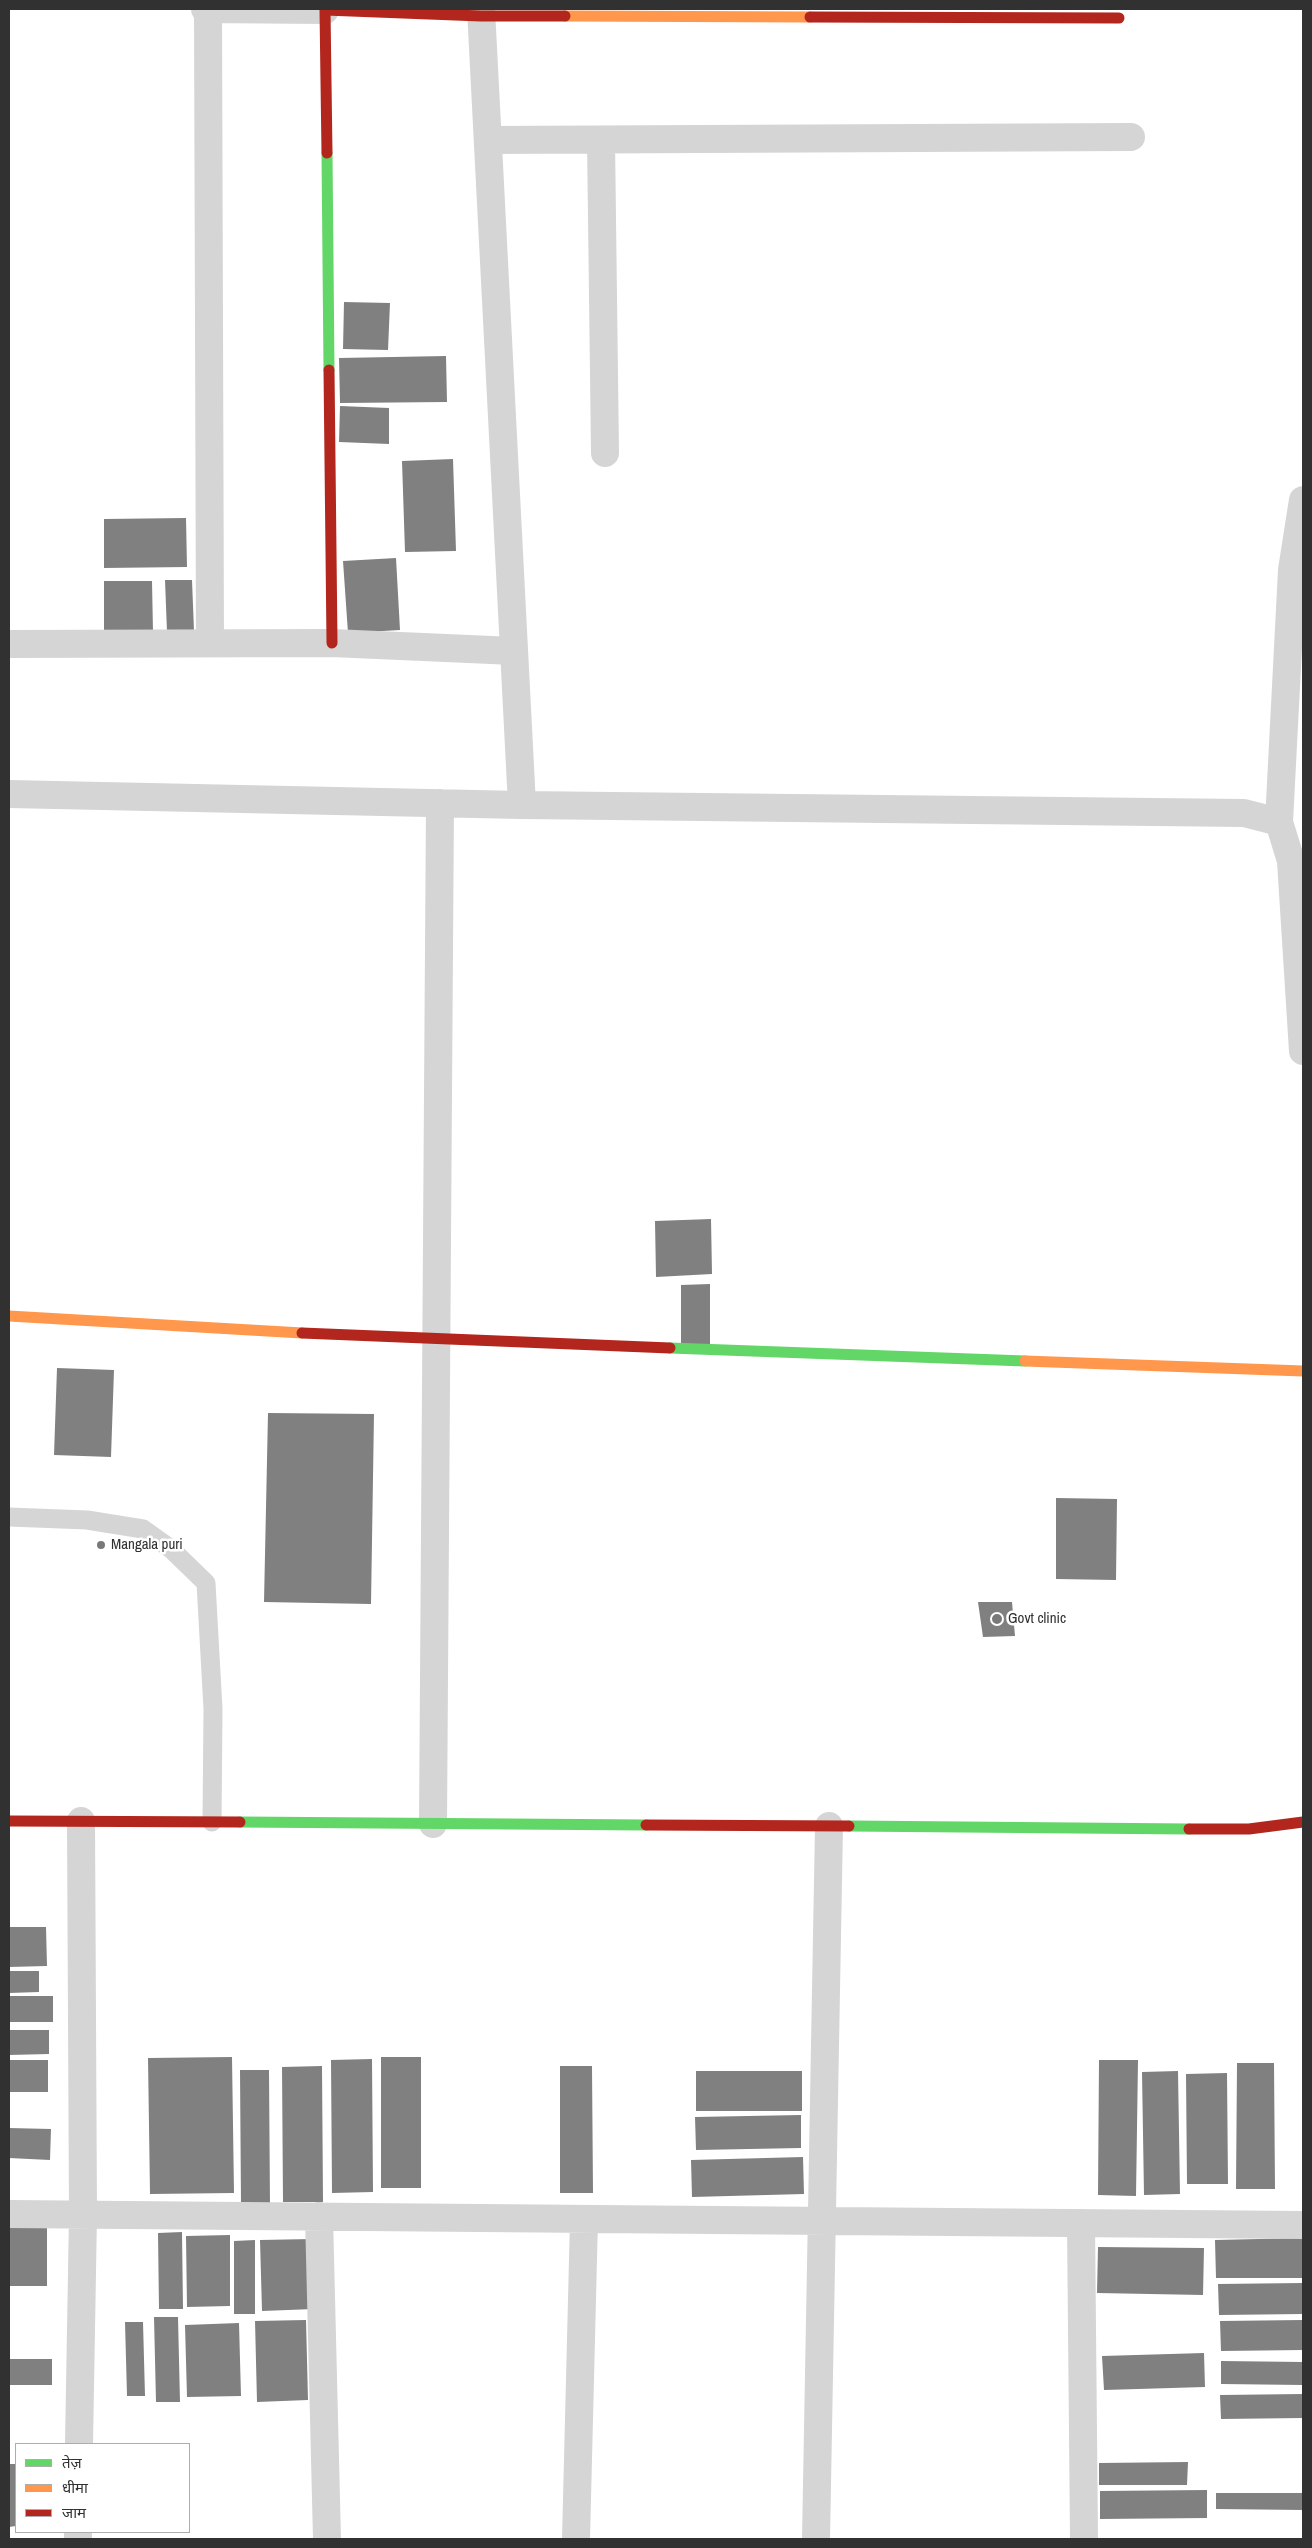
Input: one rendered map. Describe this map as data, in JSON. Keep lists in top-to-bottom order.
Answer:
{
  "places": ["Mangala puri", "Govt clinic"],
  "legend": ["तेज़", "धीमा", "जाम"]
}
